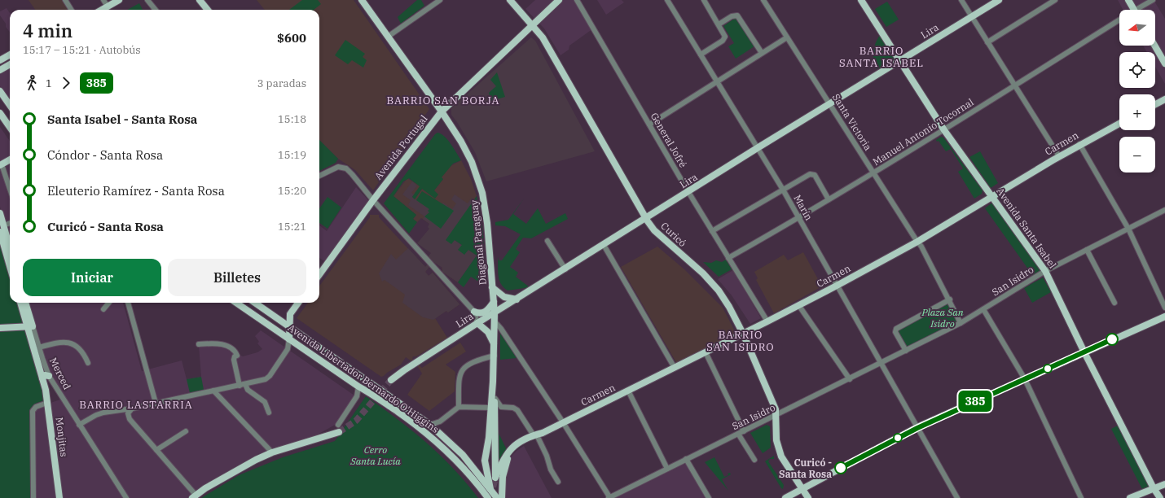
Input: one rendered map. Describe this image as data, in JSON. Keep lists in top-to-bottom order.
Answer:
{
  "streets": {
    "main road": [
      "Lira",
      "Carmen",
      "Avenida Portugal",
      "Avenida Santa Isabel",
      "Curicó",
      "Diagonal Paraguay",
      "Merced",
      "Avenida Libertador Bernardo O'Higgins",
      "Monjitas"
    ],
    "street": [
      "Santa Victoria",
      "Manuel Antonio Tocornal",
      "General Jofré",
      "Marín",
      "San Isidro"
    ]
  },
  "crossings": [
    ["Lira", "Santa Victoria"],
    ["Lira", "General Jofré"],
    ["Lira", "Marín"],
    ["Lira", "Avenida Santa Isabel"],
    ["Lira", "Curicó"],
    ["Lira", "Diagonal Paraguay"],
    ["Santa Victoria", "Manuel Antonio Tocornal"],
    ["Santa Victoria", "Carmen"],
    ["Santa Victoria", "San Isidro"],
    ["Manuel Antonio Tocornal", "General Jofré"],
    ["Manuel Antonio Tocornal", "Marín"],
    ["Manuel Antonio Tocornal", "Avenida Santa Isabel"],
    ["General Jofré", "Carmen"],
    ["Carmen", "Marín"],
    ["Carmen", "Avenida Santa Isabel"],
    ["Carmen", "Curicó"],
    ["Carmen", "Diagonal Paraguay"],
    ["Avenida Portugal", "Curicó"],
    ["Avenida Portugal", "Diagonal Paraguay"],
    ["Marín", "San Isidro"],
    ["Avenida Santa Isabel", "San Isidro"],
    ["Curicó", "San Isidro"],
    ["Diagonal Paraguay", "Avenida Libertador Bernardo O'Higgins"],
    ["Merced", "Monjitas"]
  ],
  "districts": [
    "BARRIO SANTA ISABEL",
    "BARRIO SAN BORJA",
    "BARRIO SAN ISIDRO",
    "BARRIO LASTARRIA"
  ],
  "parks": ["Plaza San Isidro", "Cerro Santa Lucía"],
  "places": ["Curicó - Santa Rosa"],
  "lines": ["bus line 385"],
  "north": "left",
  "page": {
    "on_map": "385",
    "map_buttons": ["+", "−"],
    "heading": ["4 min", "15:17 – 15:21 · Autobús", "$600"],
    "legs": ["1", "385", "3 paradas"],
    "list": [
      {
        "name": "Santa Isabel - Santa Rosa",
        "value": "15:18"
      },
      {
        "name": "Cóndor - Santa Rosa",
        "value": "15:19"
      },
      {
        "name": "Eleuterio Ramírez - Santa Rosa",
        "value": "15:20"
      },
      {
        "name": "Curicó - Santa Rosa",
        "value": "15:21"
      }
    ],
    "buttons": ["Iniciar", "Billetes"]
  }
}
